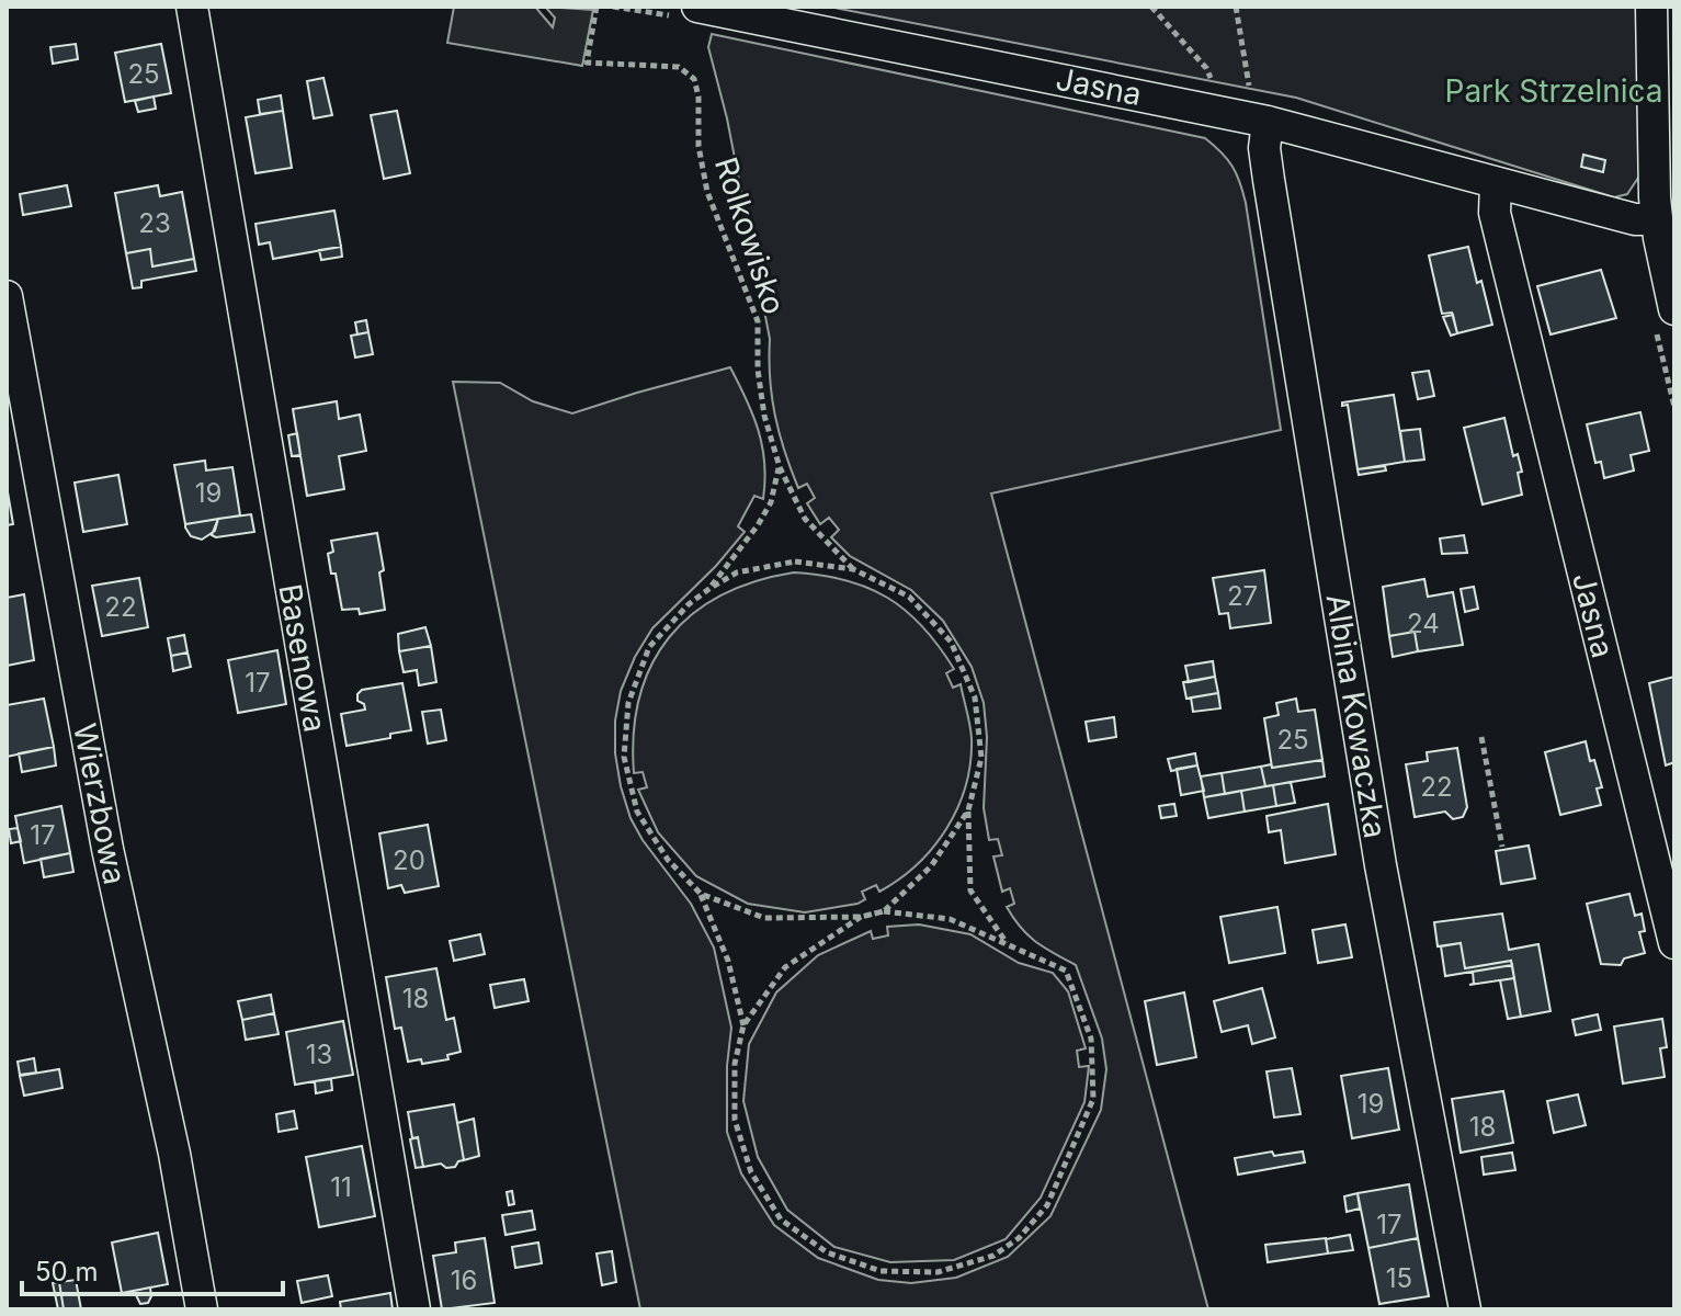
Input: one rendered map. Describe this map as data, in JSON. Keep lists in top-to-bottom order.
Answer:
{
  "streets": {
    "street": [
      "Jasna",
      "Basenowa",
      "Albina Kowaczka",
      "Wierzbowa"
    ],
    "path": ["Rolkowisko"]
  },
  "crossings": [
    ["Jasna", "Albina Kowaczka"]
  ],
  "parks": ["Park Strzelnica"],
  "house_numbers": [
    "25",
    "23",
    "19",
    "27",
    "22",
    "24",
    "17",
    "25",
    "22",
    "17",
    "20",
    "18",
    "13",
    "19",
    "18",
    "11",
    "17",
    "15",
    "16"
  ],
  "scale_bar": "50 m"
}
